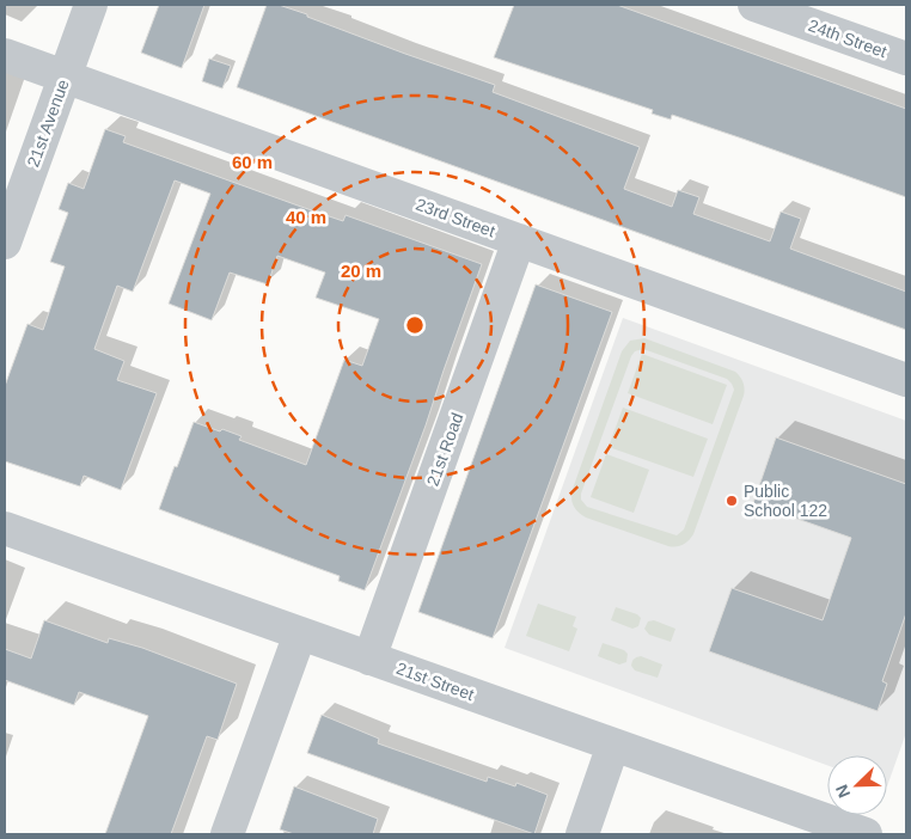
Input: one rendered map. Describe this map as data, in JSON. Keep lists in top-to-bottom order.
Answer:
{
  "streets": {
    "street": [
      "24th Street",
      "21st Avenue",
      "23rd Street",
      "21st Road",
      "21st Street"
    ]
  },
  "crossings": [
    ["21st Avenue", "23rd Street"],
    ["23rd Street", "21st Road"],
    ["21st Road", "21st Street"]
  ],
  "places": ["Public School 122"],
  "north": "bottom left",
  "rings": ["60 m", "40 m", "20 m"]
}
